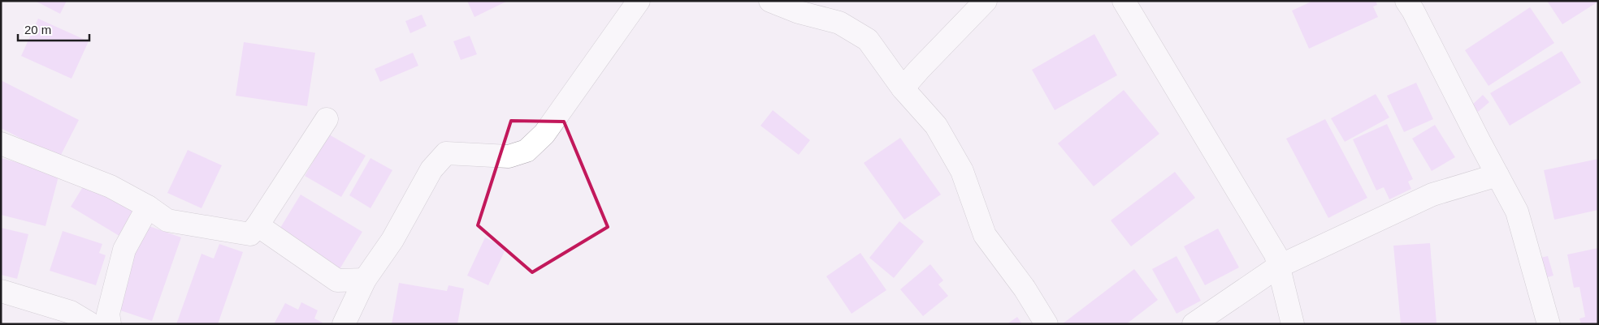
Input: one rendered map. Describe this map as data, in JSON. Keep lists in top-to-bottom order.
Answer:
{
  "scale_bar": "20 m"
}
